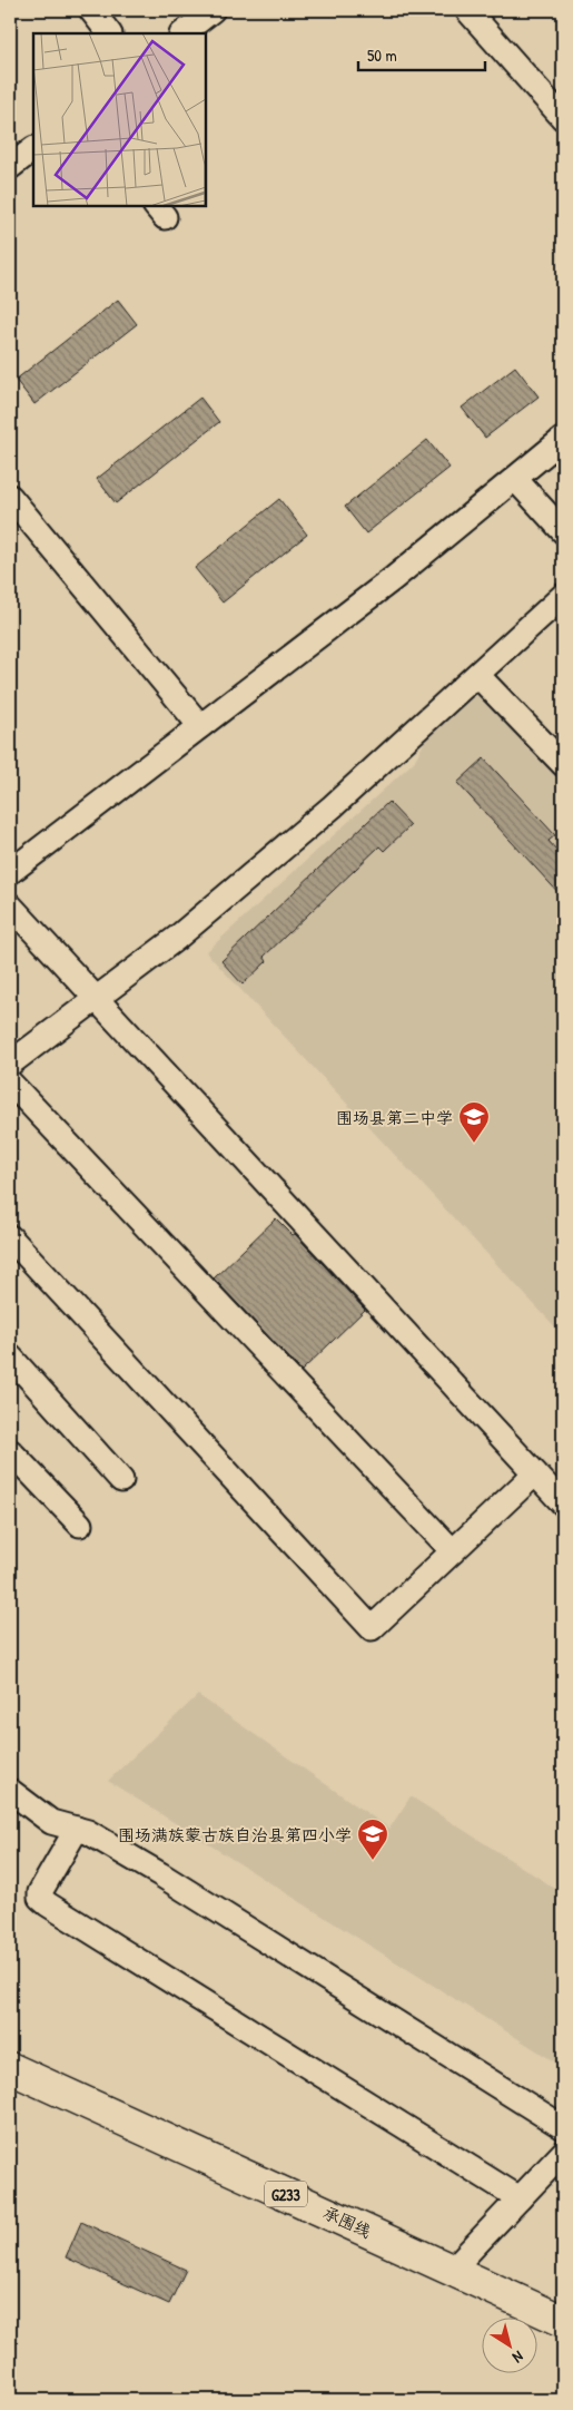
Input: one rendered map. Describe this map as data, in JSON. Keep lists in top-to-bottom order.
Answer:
{
  "streets": {
    "highway": ["G233", "承围线"]
  },
  "places": {
    "school or university": ["围场县第二中学", "围场满族蒙古族自治县第四小学"]
  },
  "scale_bar": "50 m",
  "north": "bottom right"
}
